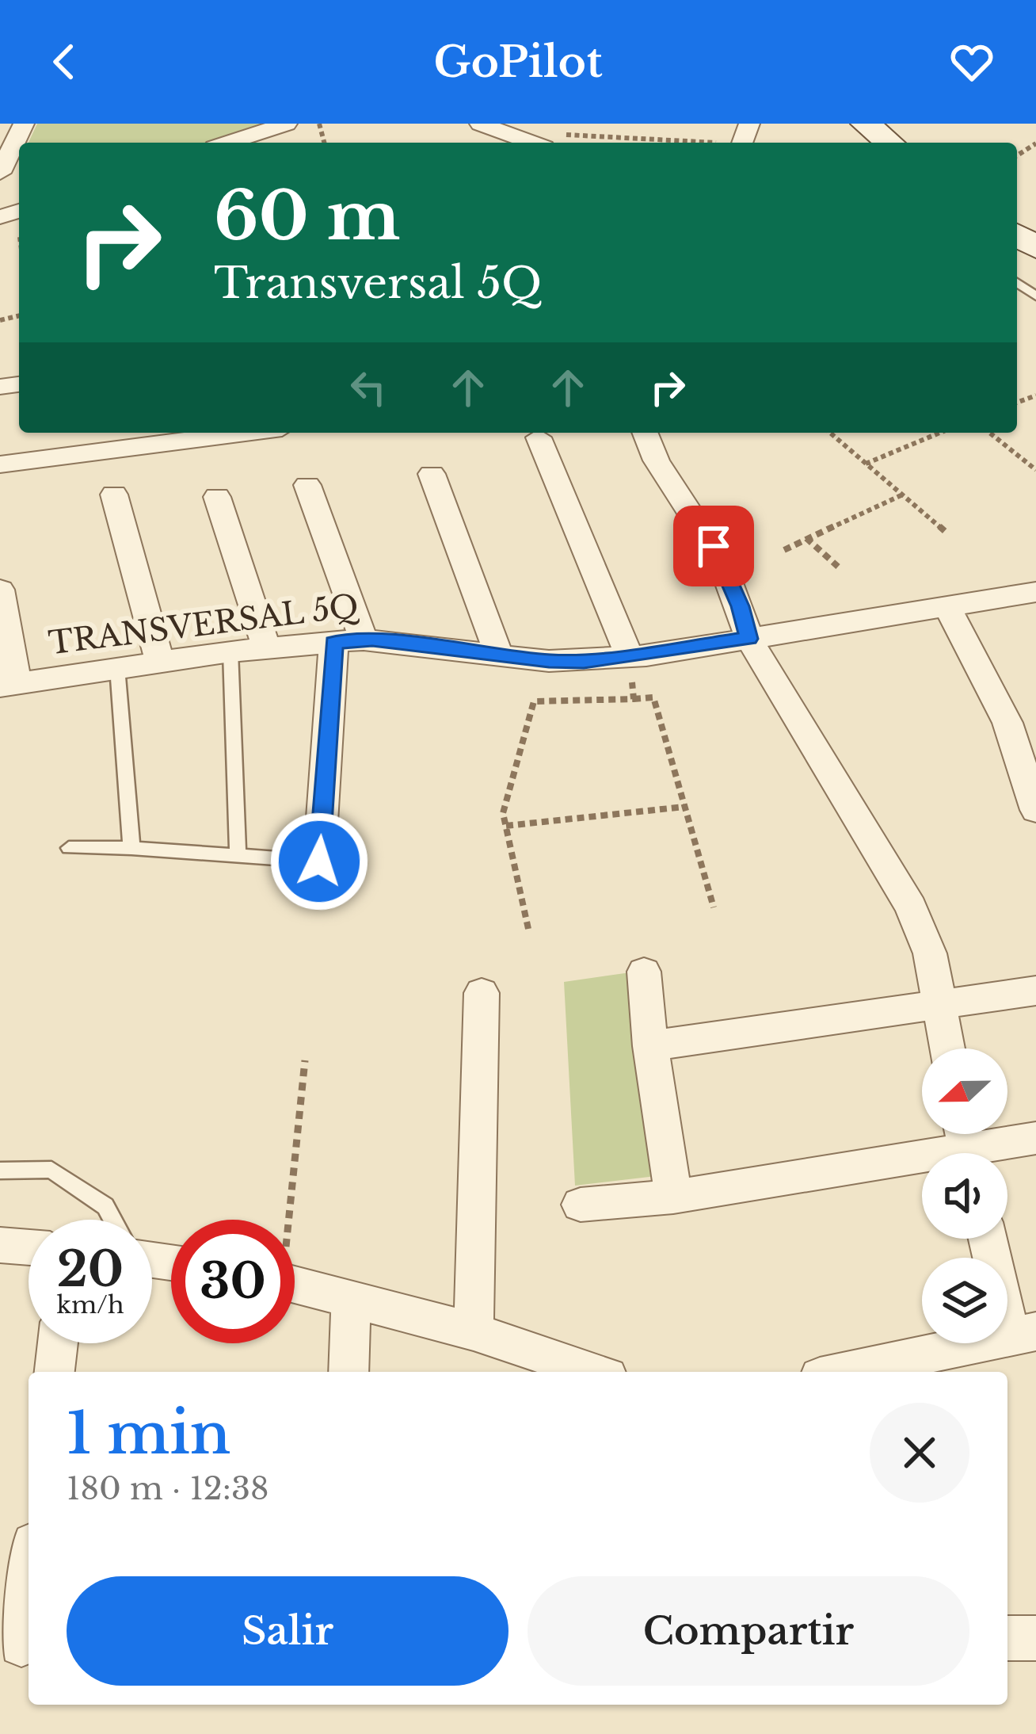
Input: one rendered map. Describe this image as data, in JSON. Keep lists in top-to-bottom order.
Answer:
{
  "streets": {
    "street": ["TRANSVERSAL 5Q"]
  },
  "north": "left",
  "page": {
    "header": "GoPilot",
    "turn": ["60 m", "Transversal 5Q"],
    "speed": "20 km/h",
    "limit": "30",
    "heading": ["1 min", "180 m · 12:38"],
    "buttons": ["Salir", "Compartir"]
  }
}
